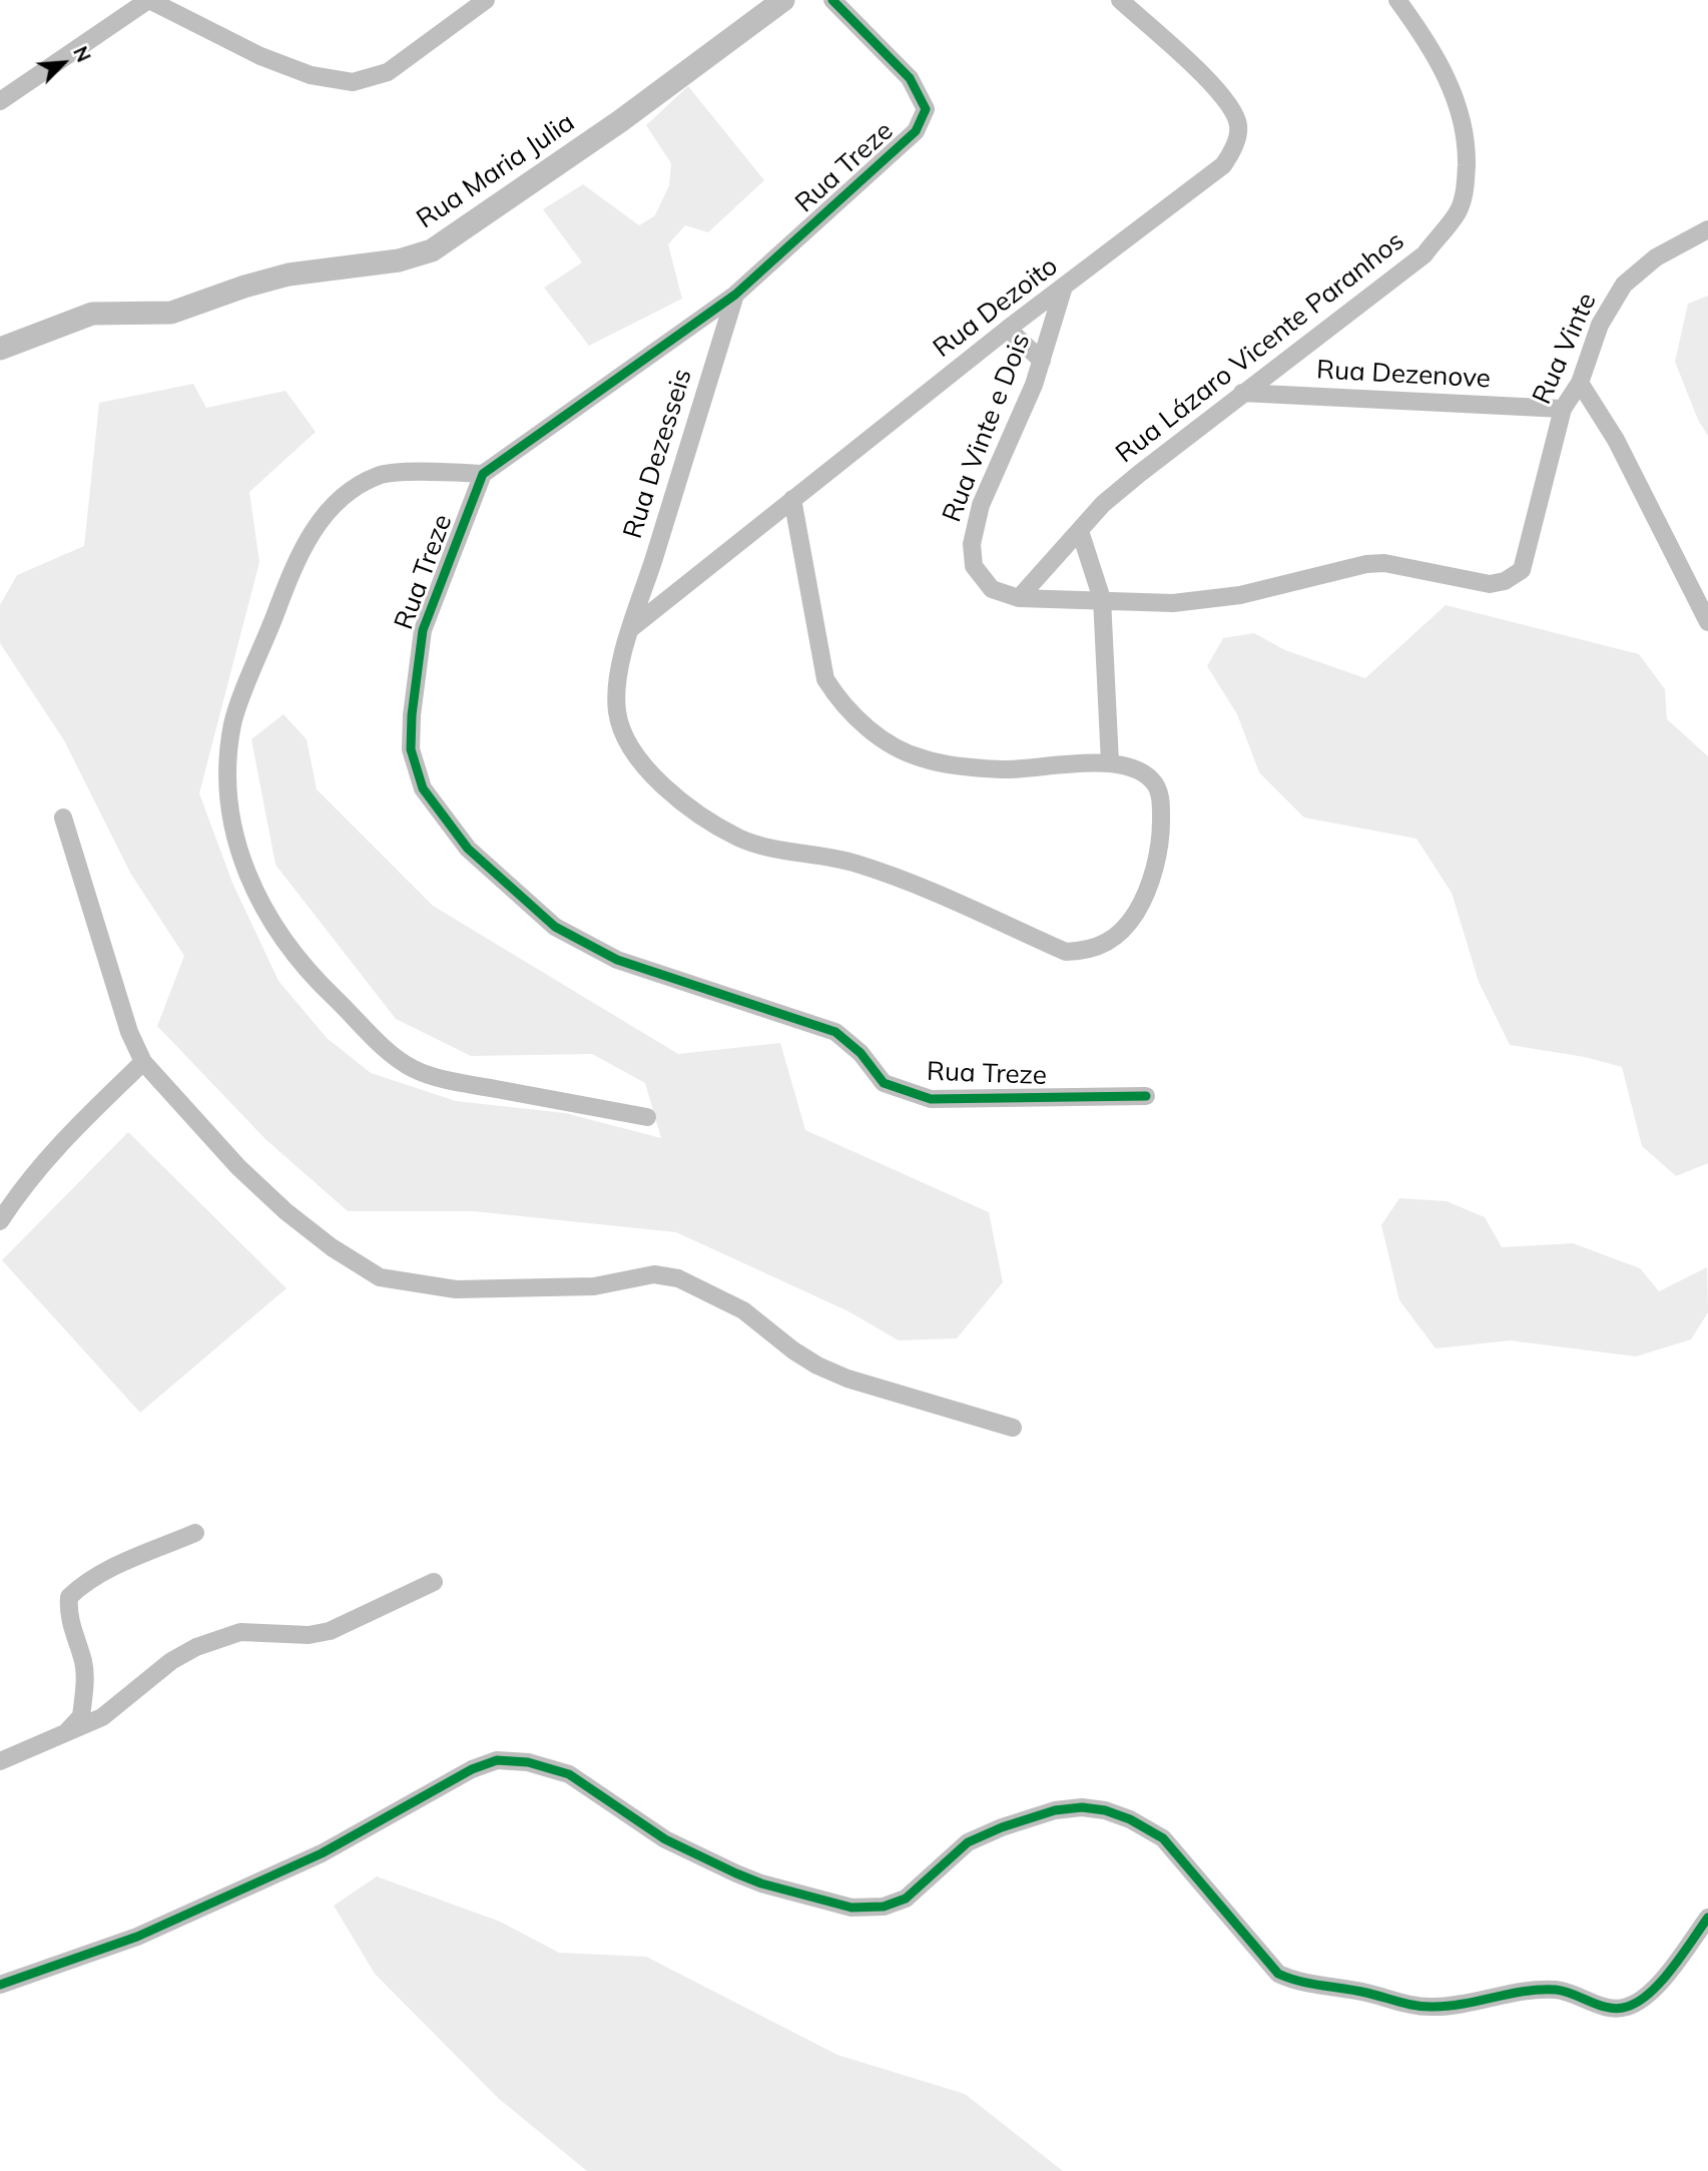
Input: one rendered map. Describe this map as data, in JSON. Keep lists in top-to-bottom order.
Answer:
{
  "streets": {
    "street": [
      "Rua Treze",
      "Rua Maria Julia",
      "Rua Dezoito",
      "Rua Lázaro Vicente Paranhos",
      "Rua Vinte",
      "Rua Dezenove",
      "Rua Vinte e Dois",
      "Rua Dezesseis"
    ]
  },
  "crossings": [
    ["Rua Treze", "Rua Dezesseis"],
    ["Rua Dezoito", "Rua Vinte e Dois"],
    ["Rua Dezoito", "Rua Dezesseis"],
    ["Rua Lázaro Vicente Paranhos", "Rua Dezenove"],
    ["Rua Lázaro Vicente Paranhos", "Rua Vinte e Dois"],
    ["Rua Vinte", "Rua Dezenove"],
    ["Rua Vinte", "Rua Vinte e Dois"]
  ],
  "north": "top right"
}
